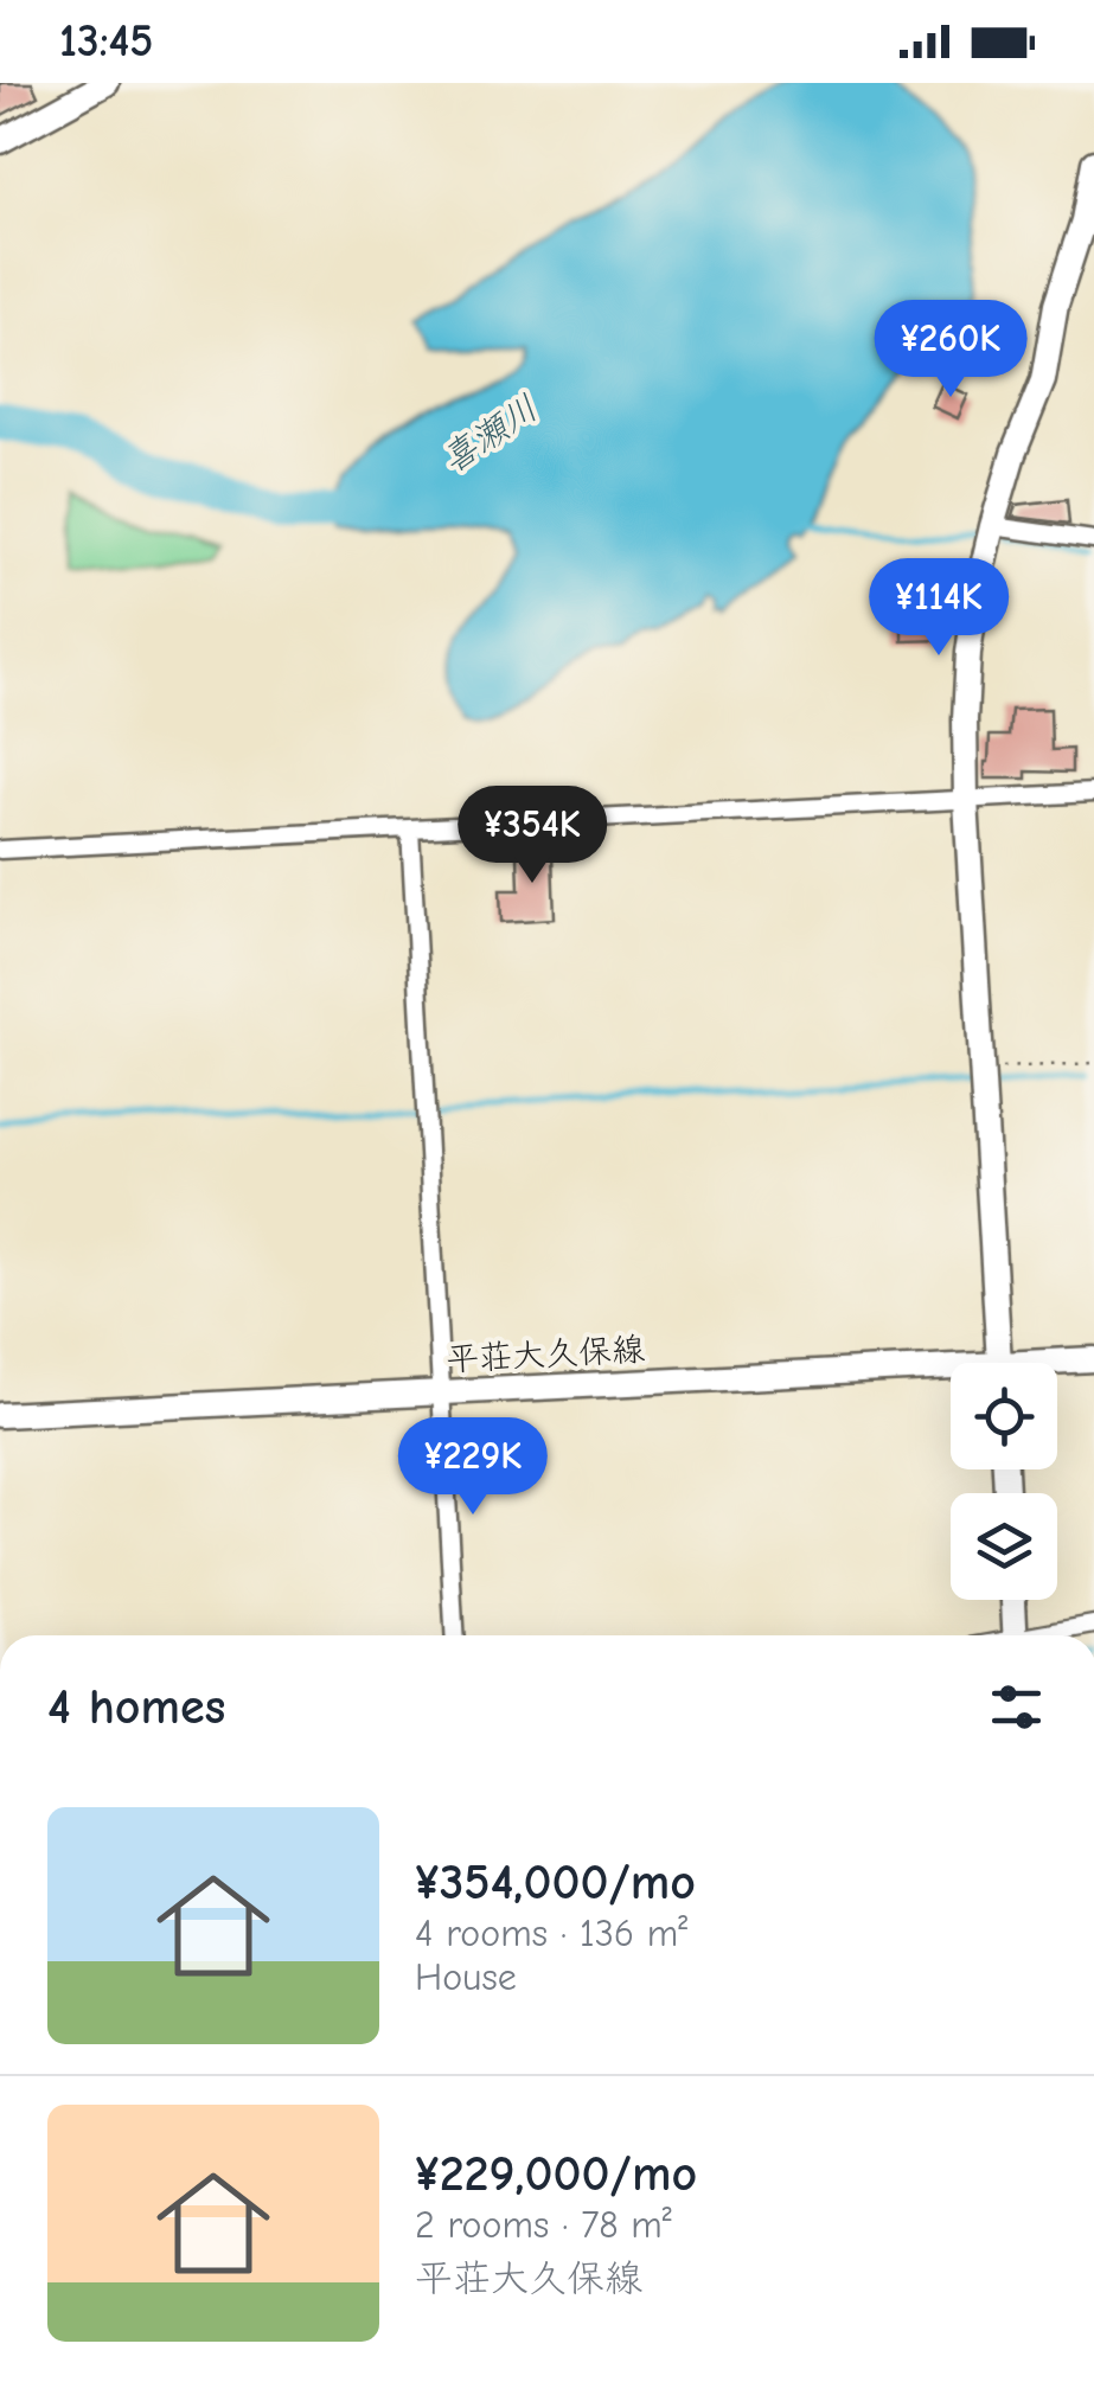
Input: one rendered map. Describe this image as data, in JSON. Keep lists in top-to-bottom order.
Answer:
{
  "streets": {
    "street": ["平荘大久保線"]
  },
  "water": ["喜瀬川"],
  "page": {
    "status": "13:45",
    "price": [
      "¥260K",
      "¥114K",
      "¥354K",
      "¥229K"
    ],
    "heading": "4 homes",
    "list": [
      {
        "name": "¥354,000/mo",
        "note": "4 rooms · 136 m² · House"
      },
      {
        "name": "¥229,000/mo",
        "note": "2 rooms · 78 m² · 平荘大久保線"
      }
    ]
  }
}
